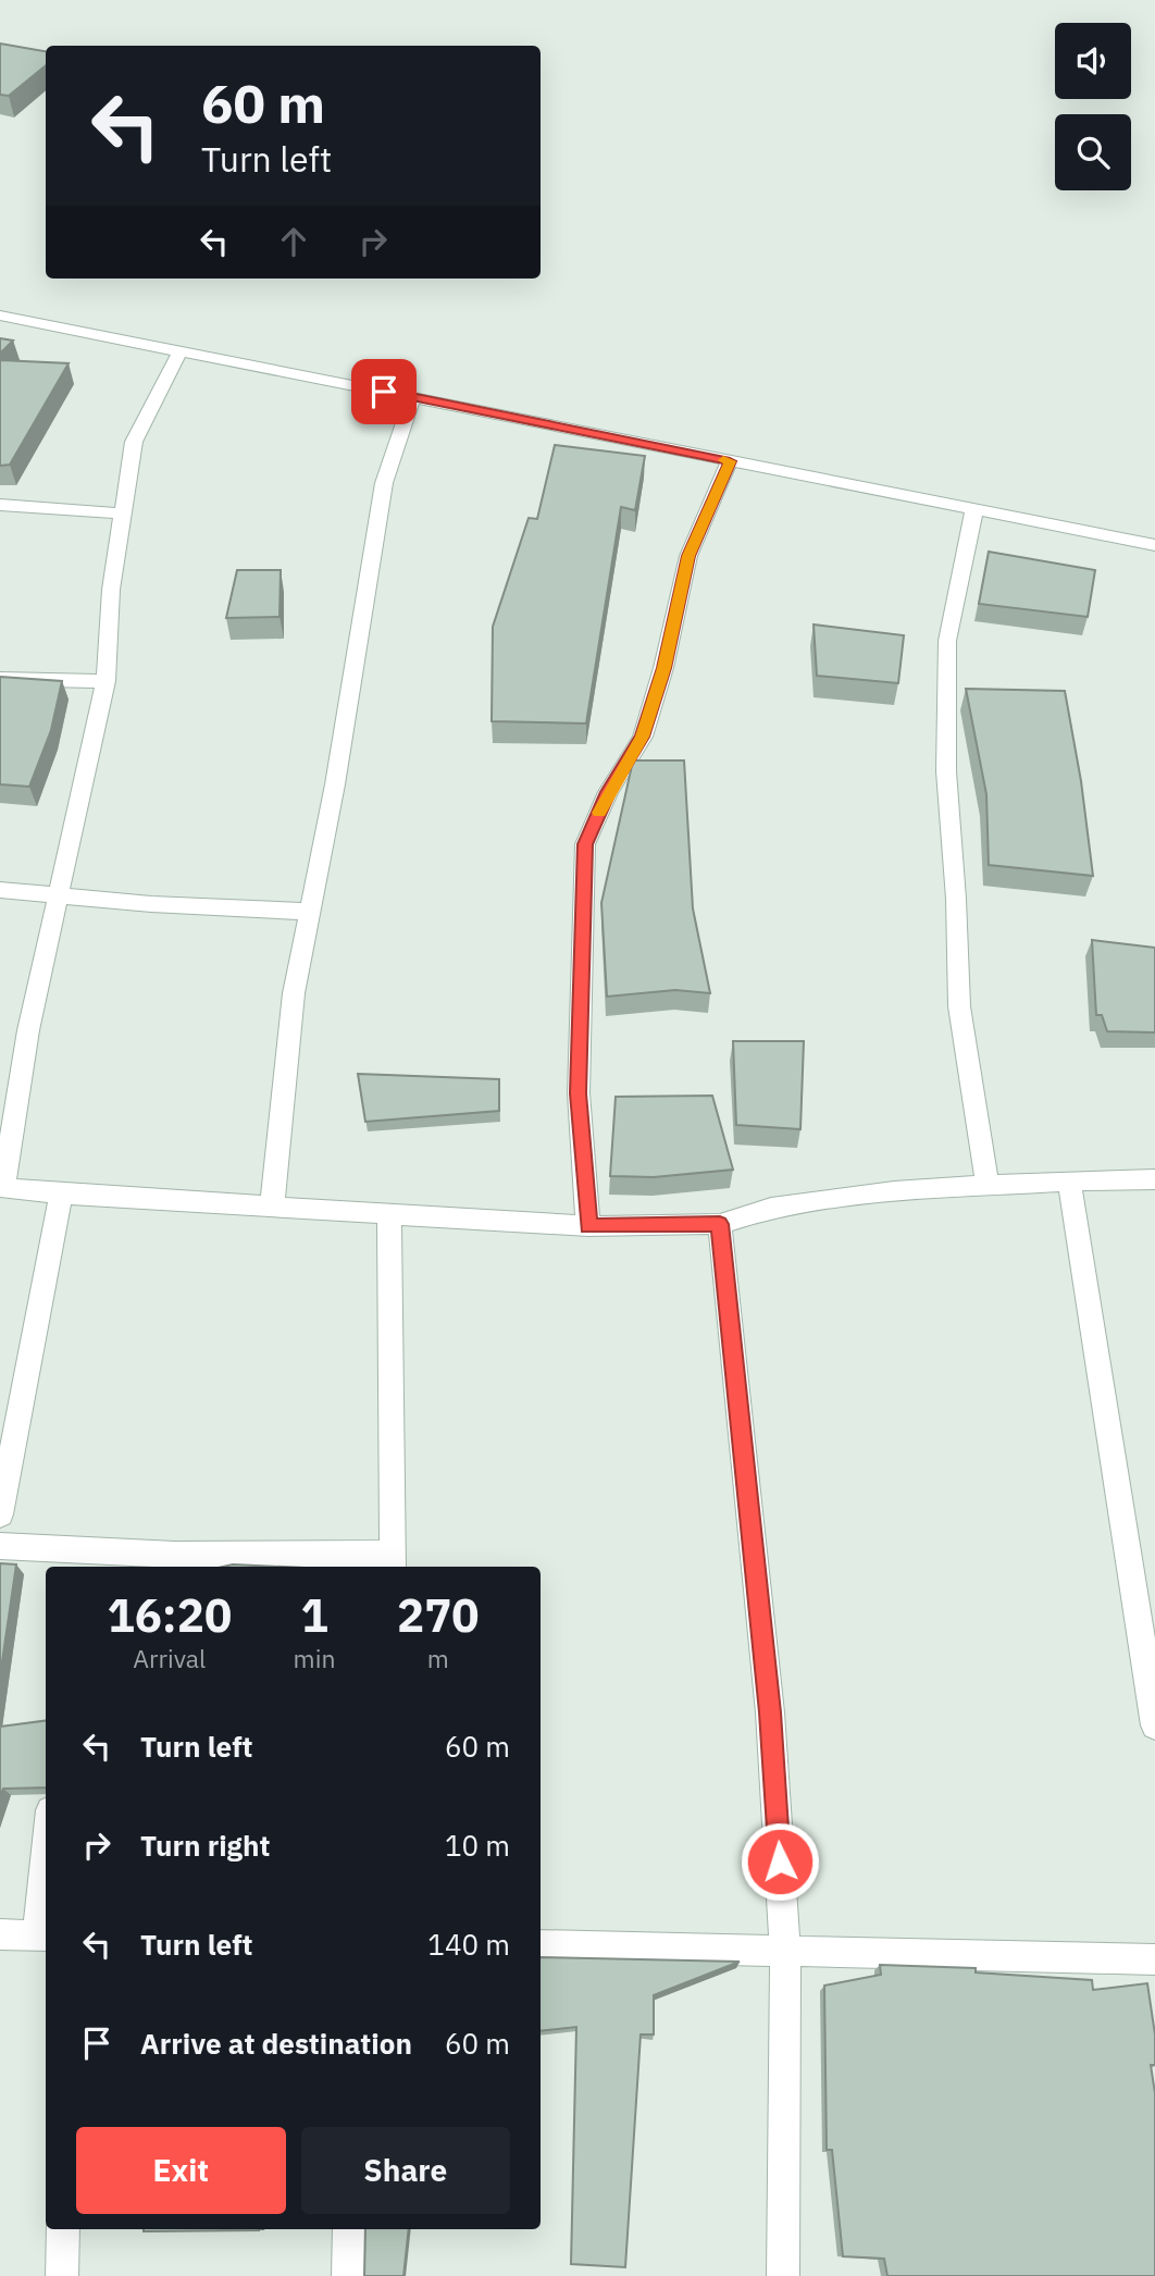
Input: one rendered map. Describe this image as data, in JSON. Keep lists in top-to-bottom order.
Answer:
{
  "page": {
    "turn": ["60 m", "Turn left"],
    "eta": [
      "16:20",
      "Arrival",
      "1",
      "min",
      "270",
      "m"
    ],
    "list": [
      {
        "name": "Turn left",
        "value": "60 m"
      },
      {
        "name": "Turn right",
        "value": "10 m"
      },
      {
        "name": "Turn left",
        "value": "140 m"
      },
      {
        "name": "Arrive at destination",
        "value": "60 m"
      }
    ],
    "buttons": ["Exit", "Share"]
  }
}
